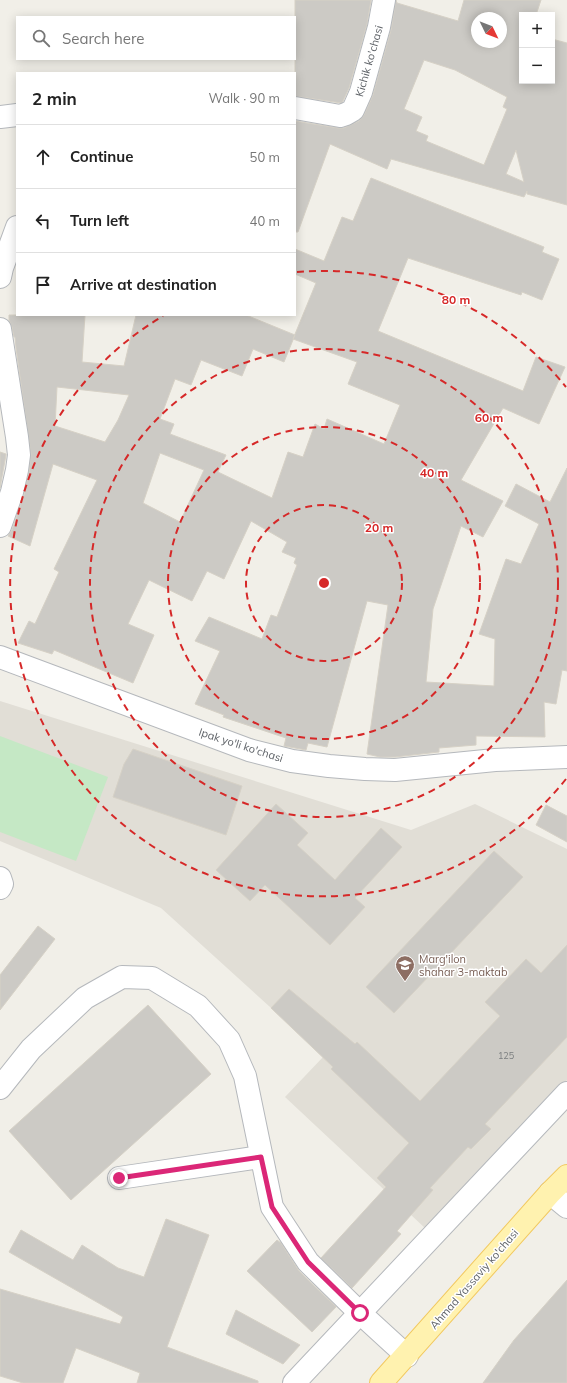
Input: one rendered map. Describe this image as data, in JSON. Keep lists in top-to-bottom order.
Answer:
{
  "streets": {
    "main road": ["Ahmad Yassaviy ko'chasi"],
    "street": ["Kichik ko'chasi", "Ipak yo'li ko'chasi"]
  },
  "places": {
    "school or university": ["Marg'ilon shahar 3-maktab"]
  },
  "house_numbers": ["125"],
  "north": "bottom right",
  "page": {
    "map_buttons": ["+", "−"],
    "search": "Search here",
    "heading": ["2 min", "Walk · 90 m"],
    "list": [
      ["Continue", "50 m"],
      ["Turn left", "40 m"],
      "Arrive at destination"
    ]
  },
  "rings": [
    "80 m",
    "60 m",
    "40 m",
    "20 m"
  ]
}
